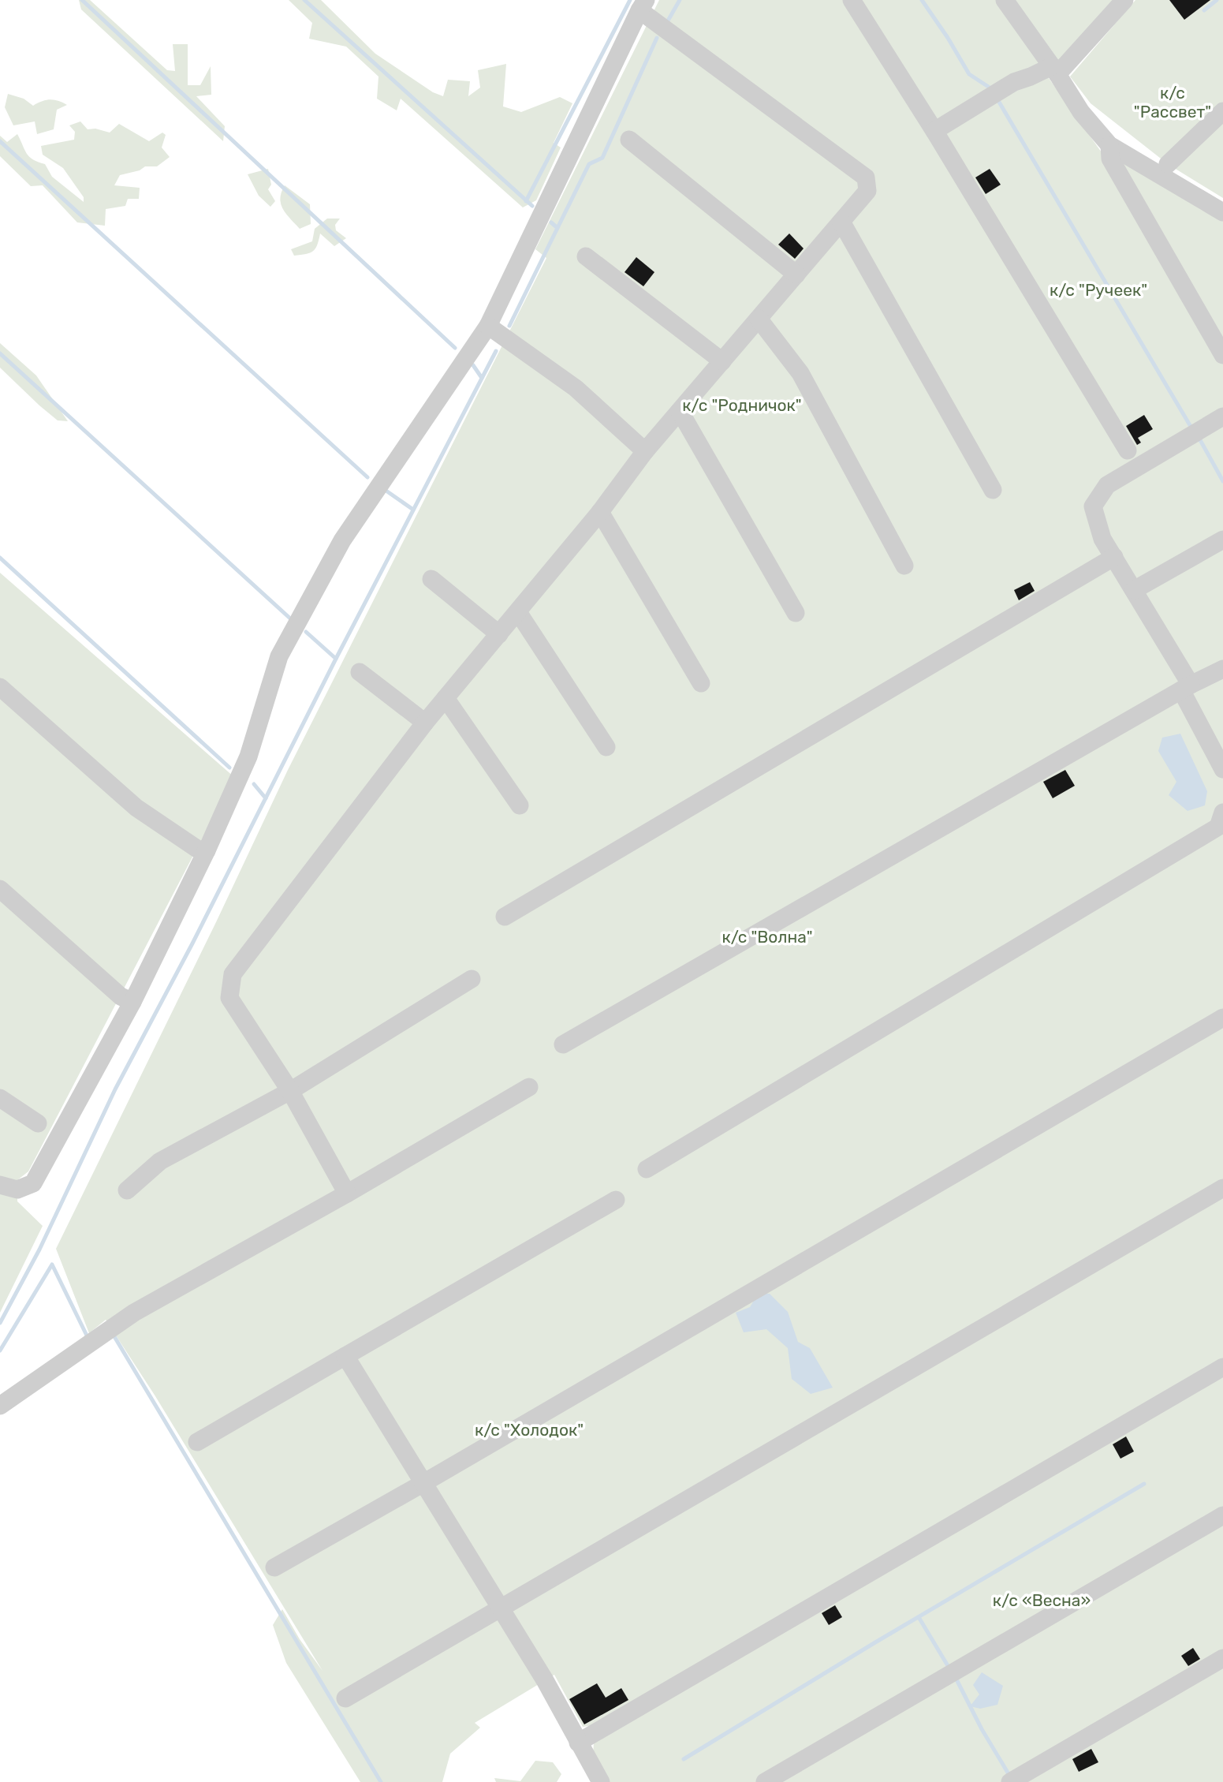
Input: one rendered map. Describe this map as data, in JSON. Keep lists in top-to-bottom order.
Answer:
{
  "parks": [
    "к/с \"Рассвет\"",
    "к/с \"Ручеек\"",
    "к/с \"Родничок\"",
    "к/с \"Волна\"",
    "к/с \"Холодок\"",
    "к/с «Весна»"
  ]
}
